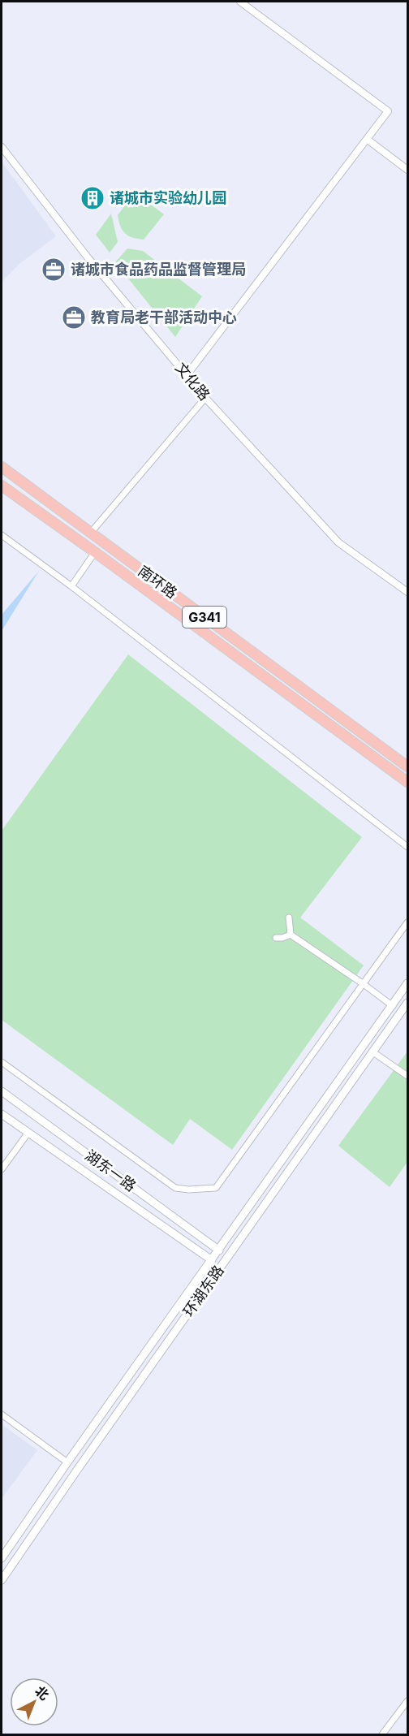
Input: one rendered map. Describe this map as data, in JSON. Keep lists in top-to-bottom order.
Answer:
{
  "streets": {
    "highway": ["南环路", "G341"],
    "main road": ["湖东一路", "环湖东路"],
    "street": ["文化路"]
  },
  "crossings": [
    ["湖东一路", "环湖东路"]
  ],
  "places": {
    "building": ["诸城市实验幼儿园"],
    "office": ["诸城市食品药品监督管理局", "教育局老干部活动中心"]
  },
  "north": "top right"
}
